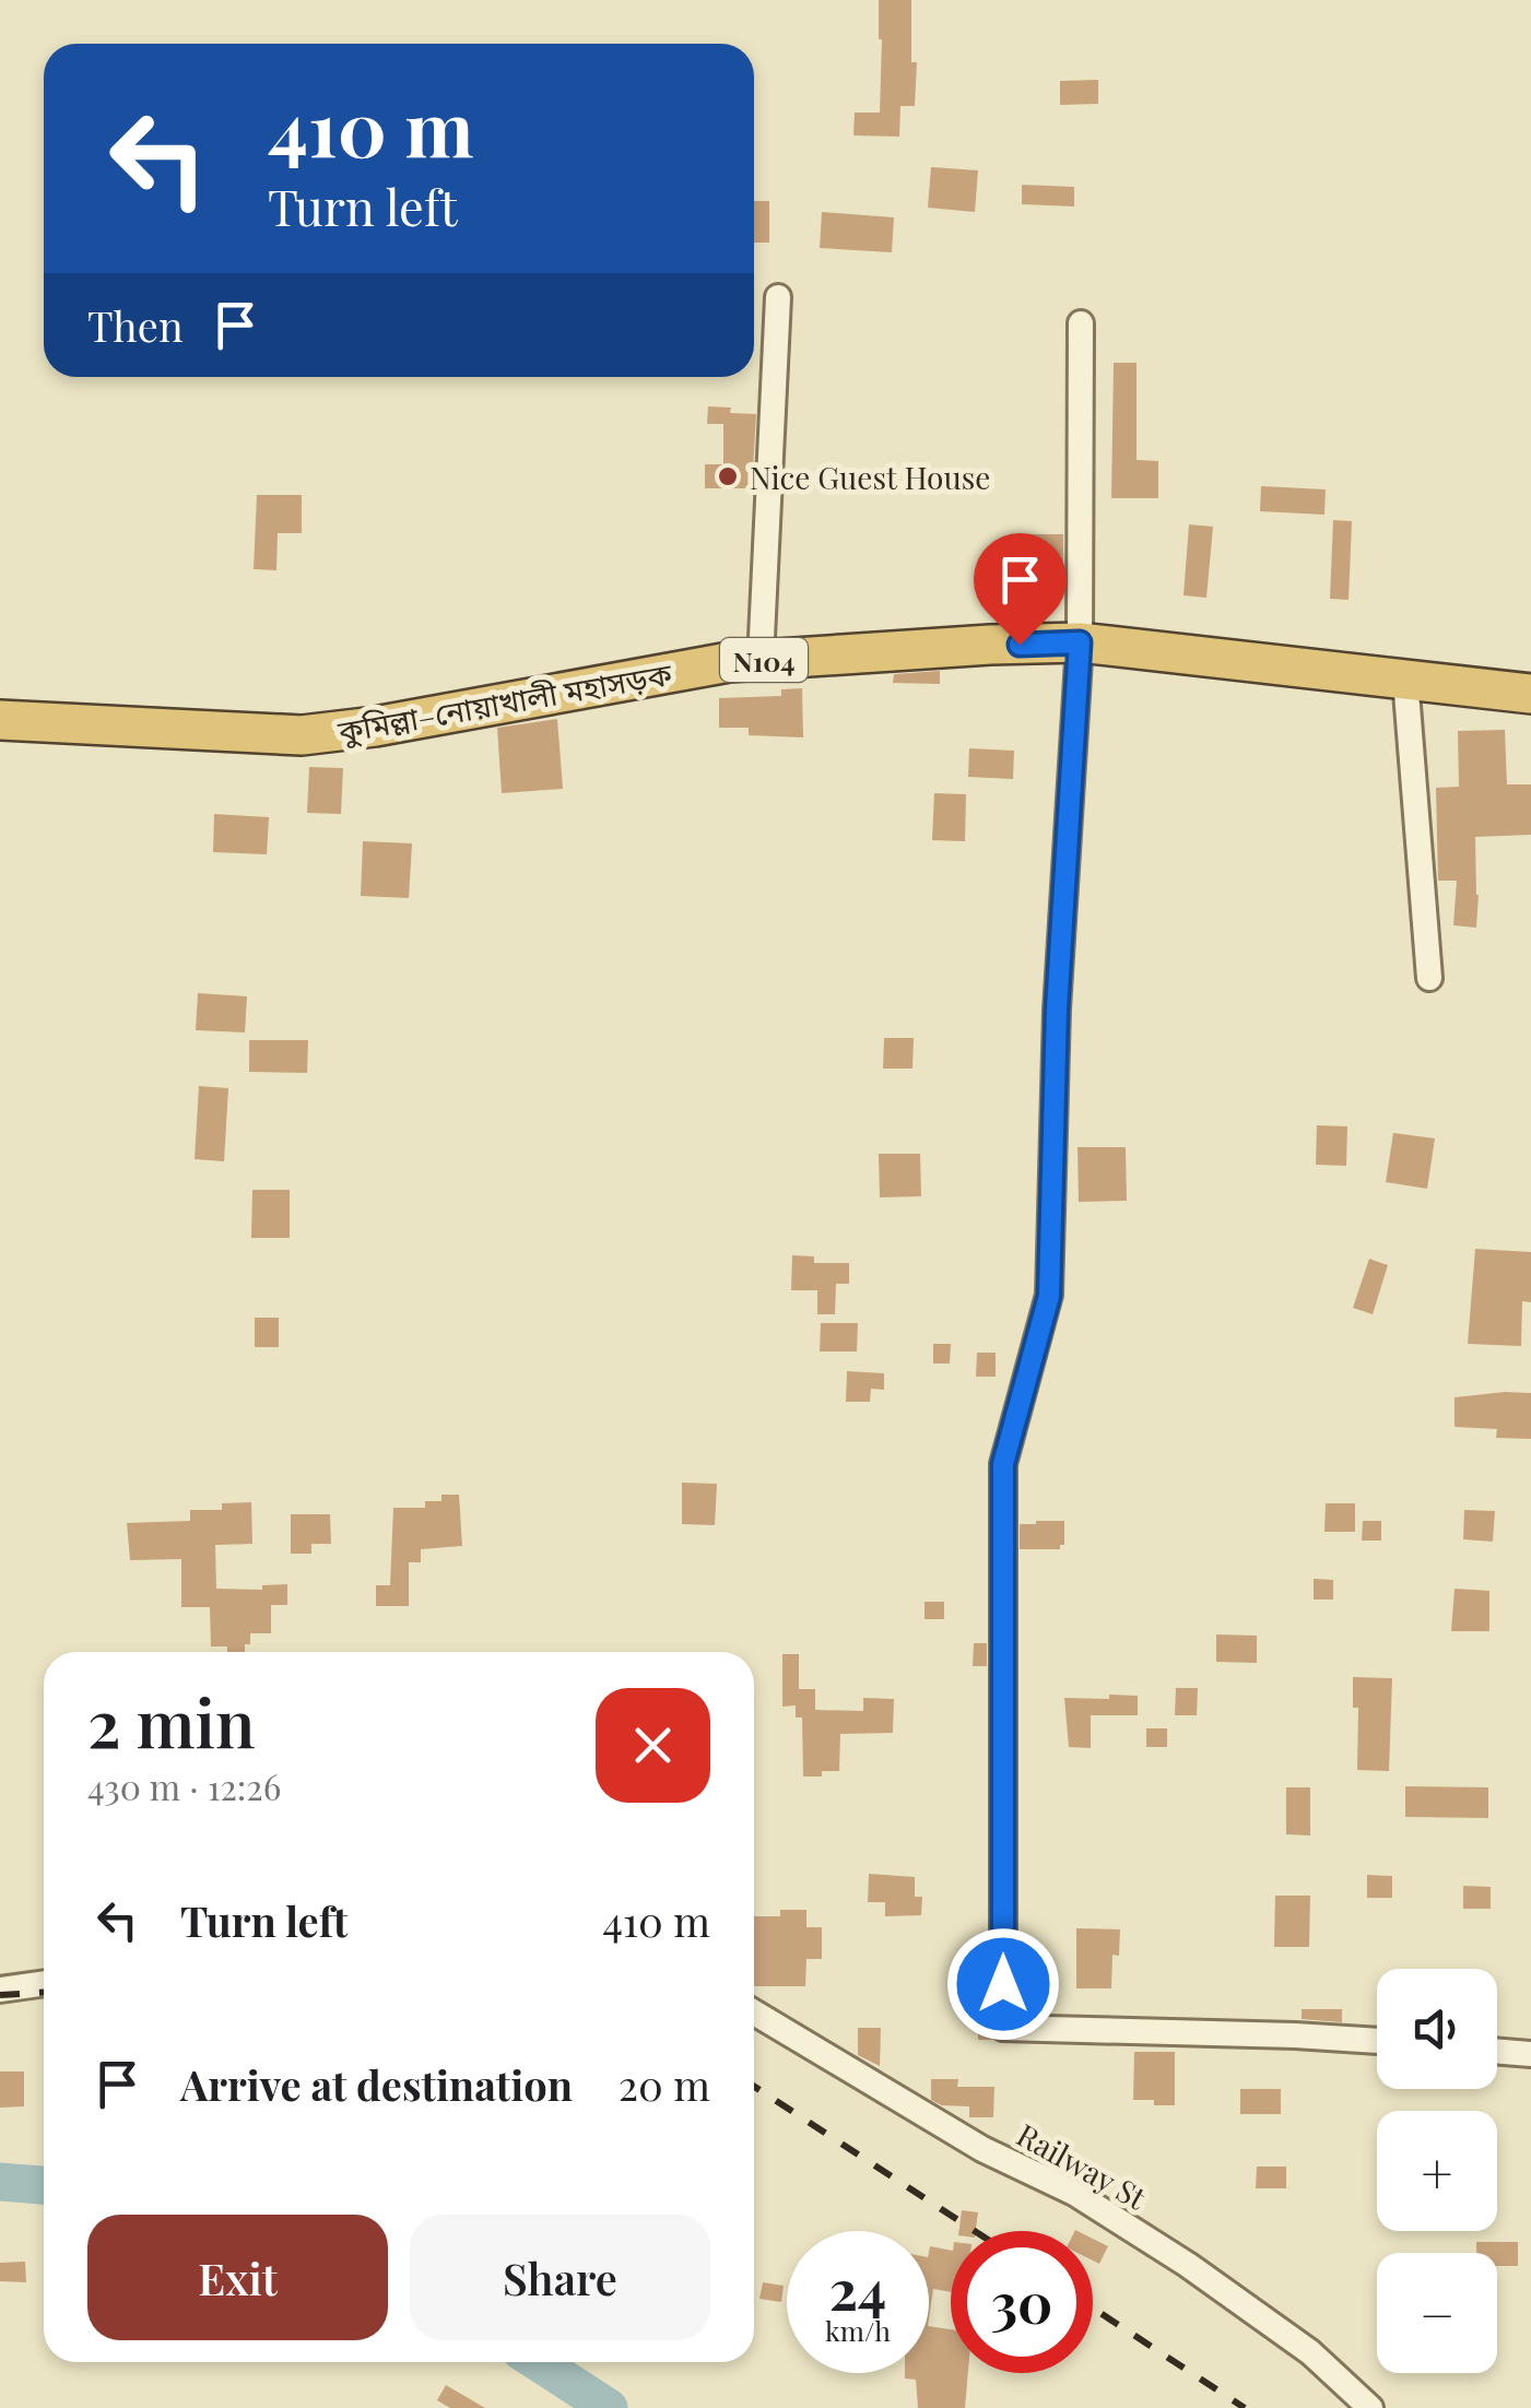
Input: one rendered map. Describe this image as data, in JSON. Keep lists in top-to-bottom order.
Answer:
{
  "streets": {
    "highway": ["N104", "কুমিল্লা–নোয়াখালী মহাসড়ক"],
    "street": ["Railway St"]
  },
  "places": ["Nice Guest House"],
  "page": {
    "turn": ["410 m", "Turn left"],
    "then": "Then",
    "heading": ["2 min", "430 m · 12:26"],
    "list": [
      {
        "name": "Turn left",
        "value": "410 m"
      },
      {
        "name": "Arrive at destination",
        "value": "20 m"
      }
    ],
    "map_buttons": ["+", "−"],
    "buttons": ["Exit", "Share"],
    "speed": "24 km/h",
    "limit": "30"
  }
}
